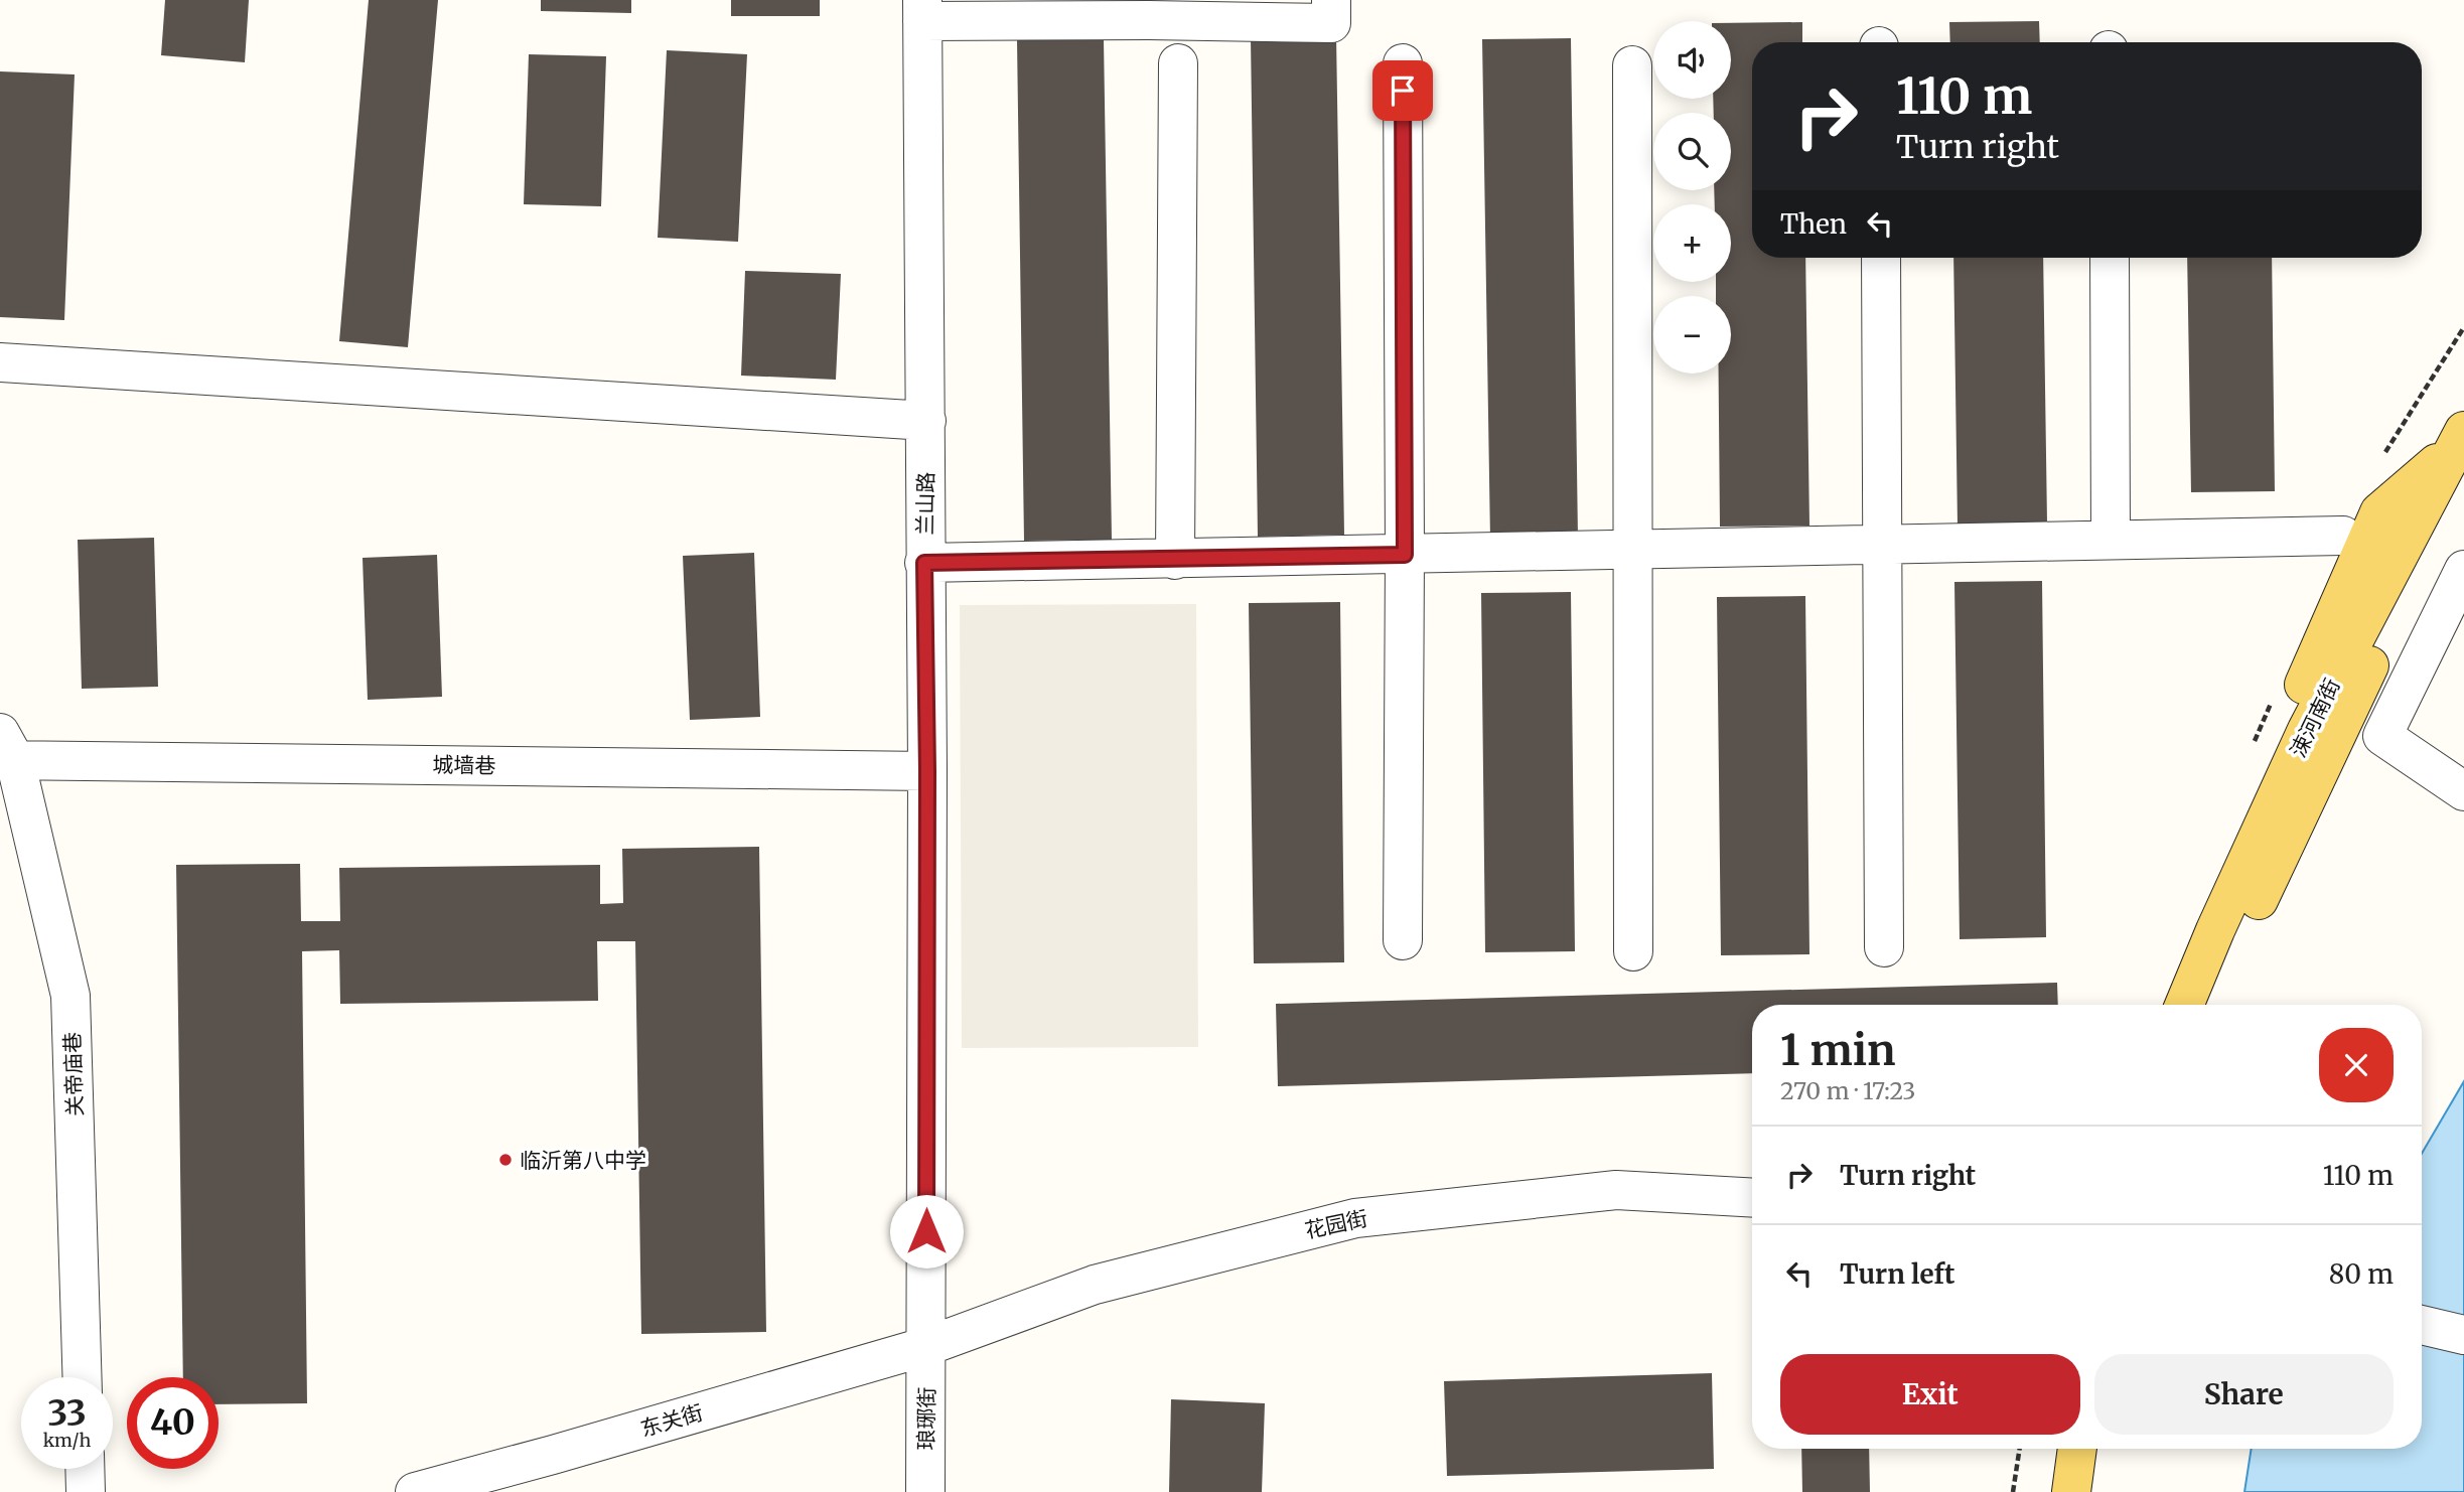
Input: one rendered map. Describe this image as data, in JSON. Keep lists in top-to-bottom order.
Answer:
{
  "streets": {
    "main road": ["涑河南街"],
    "street": [
      "兰山路",
      "城墙巷",
      "关帝庙巷",
      "花园街",
      "琅琊街",
      "东关街"
    ]
  },
  "crossings": [
    ["兰山路", "城墙巷"],
    ["兰山路", "花园街"],
    ["兰山路", "琅琊街"],
    ["兰山路", "东关街"],
    ["城墙巷", "关帝庙巷"],
    ["花园街", "琅琊街"],
    ["花园街", "东关街"],
    ["琅琊街", "东关街"]
  ],
  "places": ["临沂第八中学"],
  "page": {
    "map_buttons": ["+", "−"],
    "turn": ["110 m", "Turn right"],
    "then": "Then",
    "heading": ["1 min", "270 m · 17:23"],
    "list": [
      {
        "name": "Turn right",
        "value": "110 m"
      },
      {
        "name": "Turn left",
        "value": "80 m"
      }
    ],
    "buttons": ["Exit", "Share"],
    "speed": "33 km/h",
    "limit": "40"
  }
}
